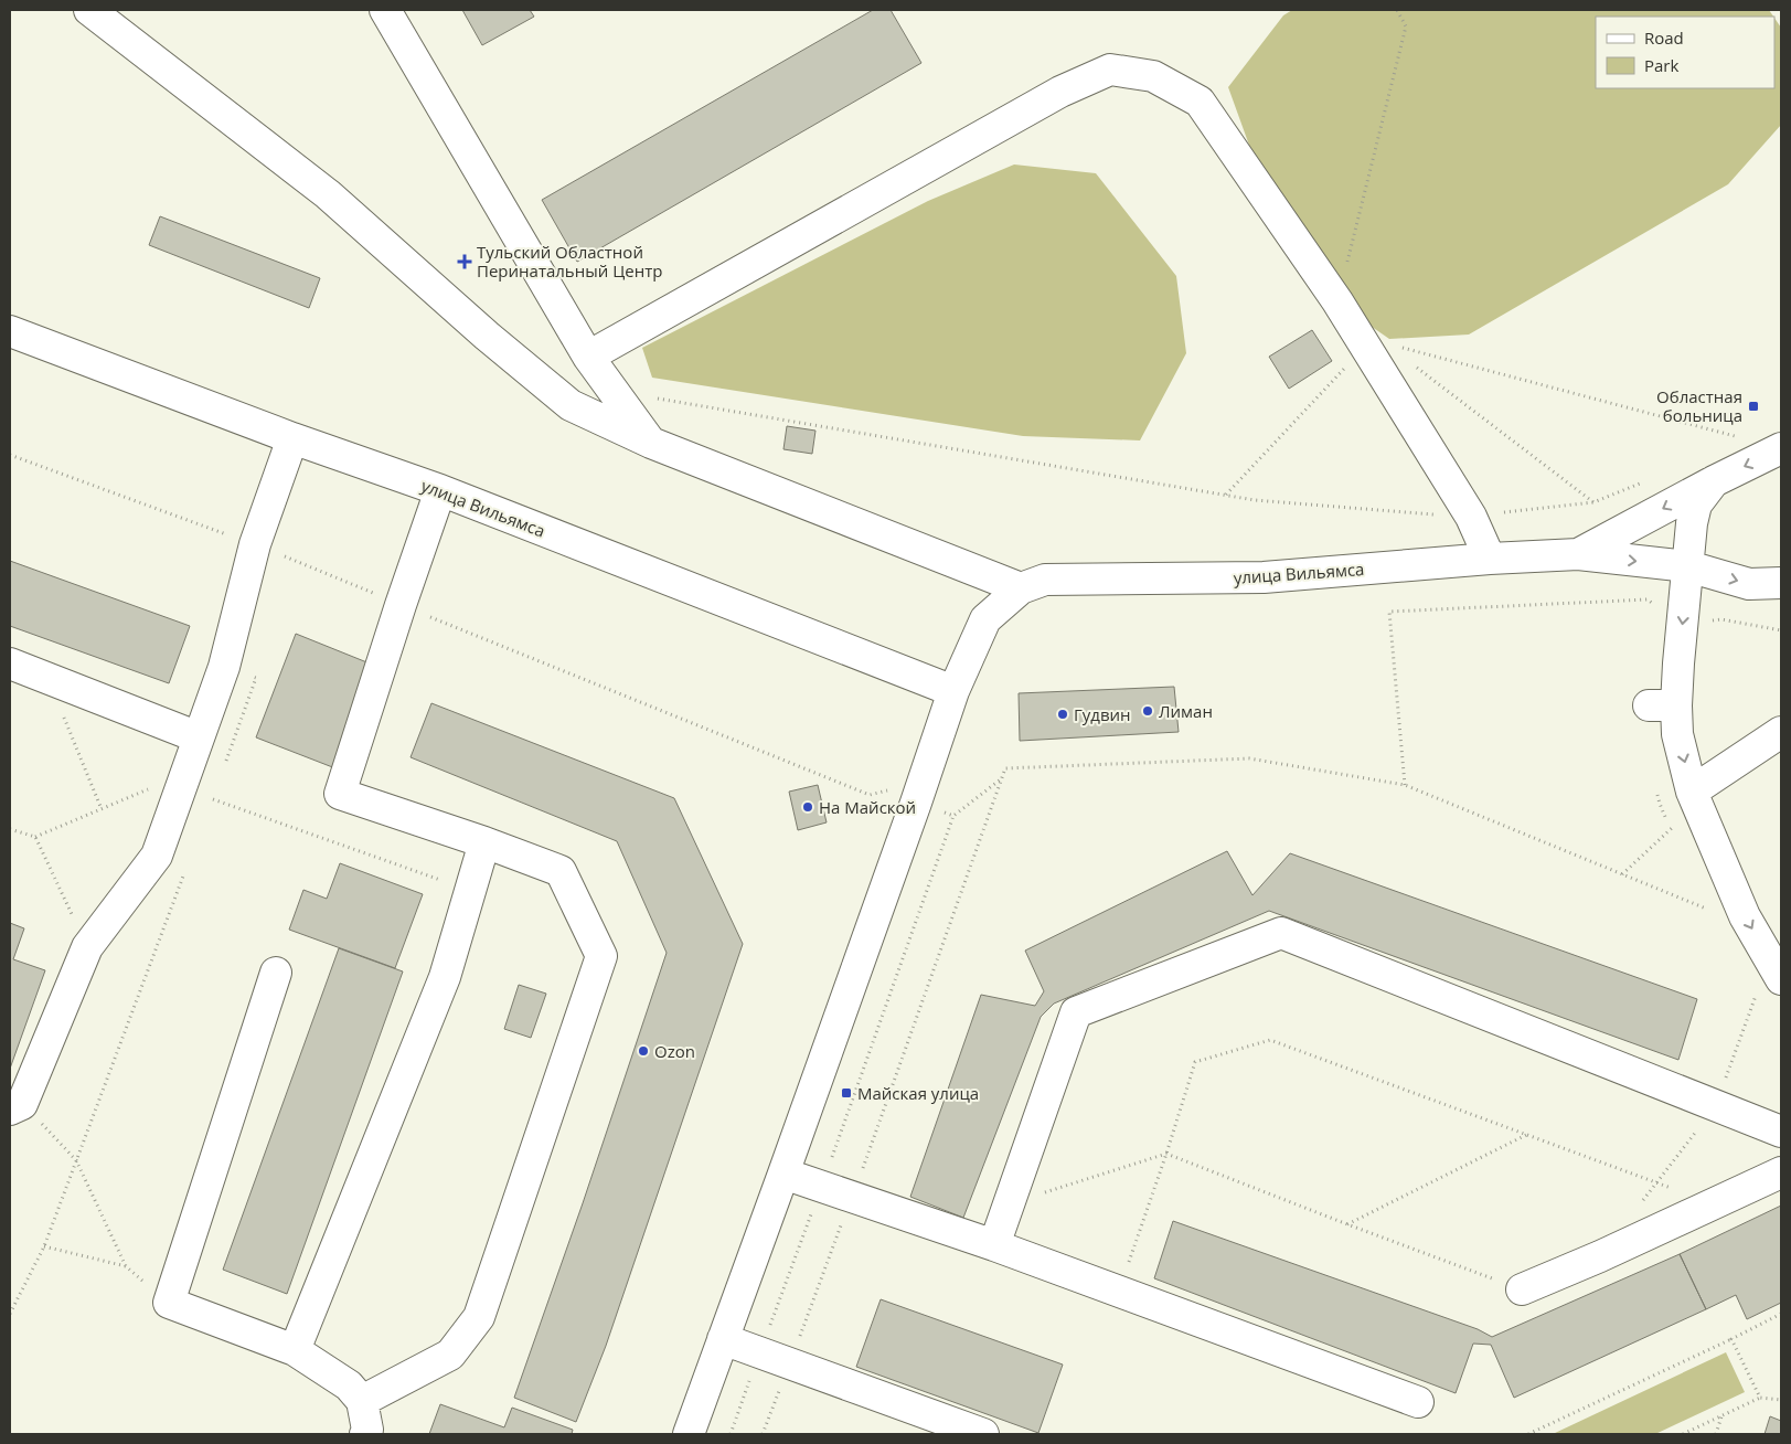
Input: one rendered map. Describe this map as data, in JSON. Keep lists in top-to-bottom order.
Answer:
{
  "streets": {
    "street": ["улица Вильямса"]
  },
  "places": {
    "health": ["Тульский Областной Перинатальный Центр"],
    "transit": ["Областная больница", "Майская улица"],
    "other": [
      "Лиман",
      "Гудвин",
      "На Майской",
      "Ozon"
    ]
  },
  "legend": ["Road", "Park"]
}
